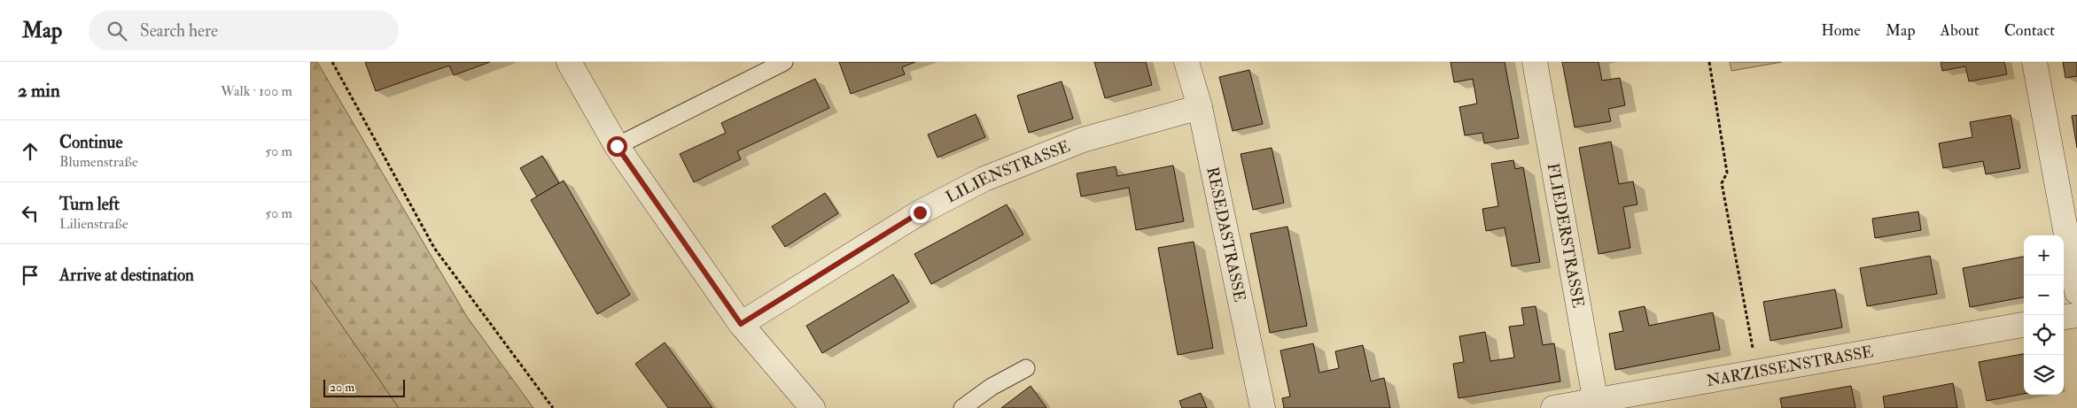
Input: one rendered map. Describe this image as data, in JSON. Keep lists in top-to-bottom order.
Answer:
{
  "streets": {
    "street": [
      "LILIENSTRASSE",
      "RESEDASTRASSE",
      "FLIEDERSTRASSE",
      "NARZISSENSTRASSE"
    ]
  },
  "crossings": [
    ["LILIENSTRASSE", "RESEDASTRASSE"],
    ["FLIEDERSTRASSE", "NARZISSENSTRASSE"]
  ],
  "scale_bar": "20 m",
  "page": {
    "header": "Map",
    "search": "Search here",
    "nav": [
      "Home",
      "Map",
      "About",
      "Contact"
    ],
    "heading": ["2 min", "Walk · 100 m"],
    "list": [
      ["Continue", "Blumenstraße", "50 m"],
      ["Turn left", "Lilienstraße", "50 m"],
      "Arrive at destination"
    ],
    "map_buttons": ["+", "−"],
    "scale": "20 m"
  }
}
